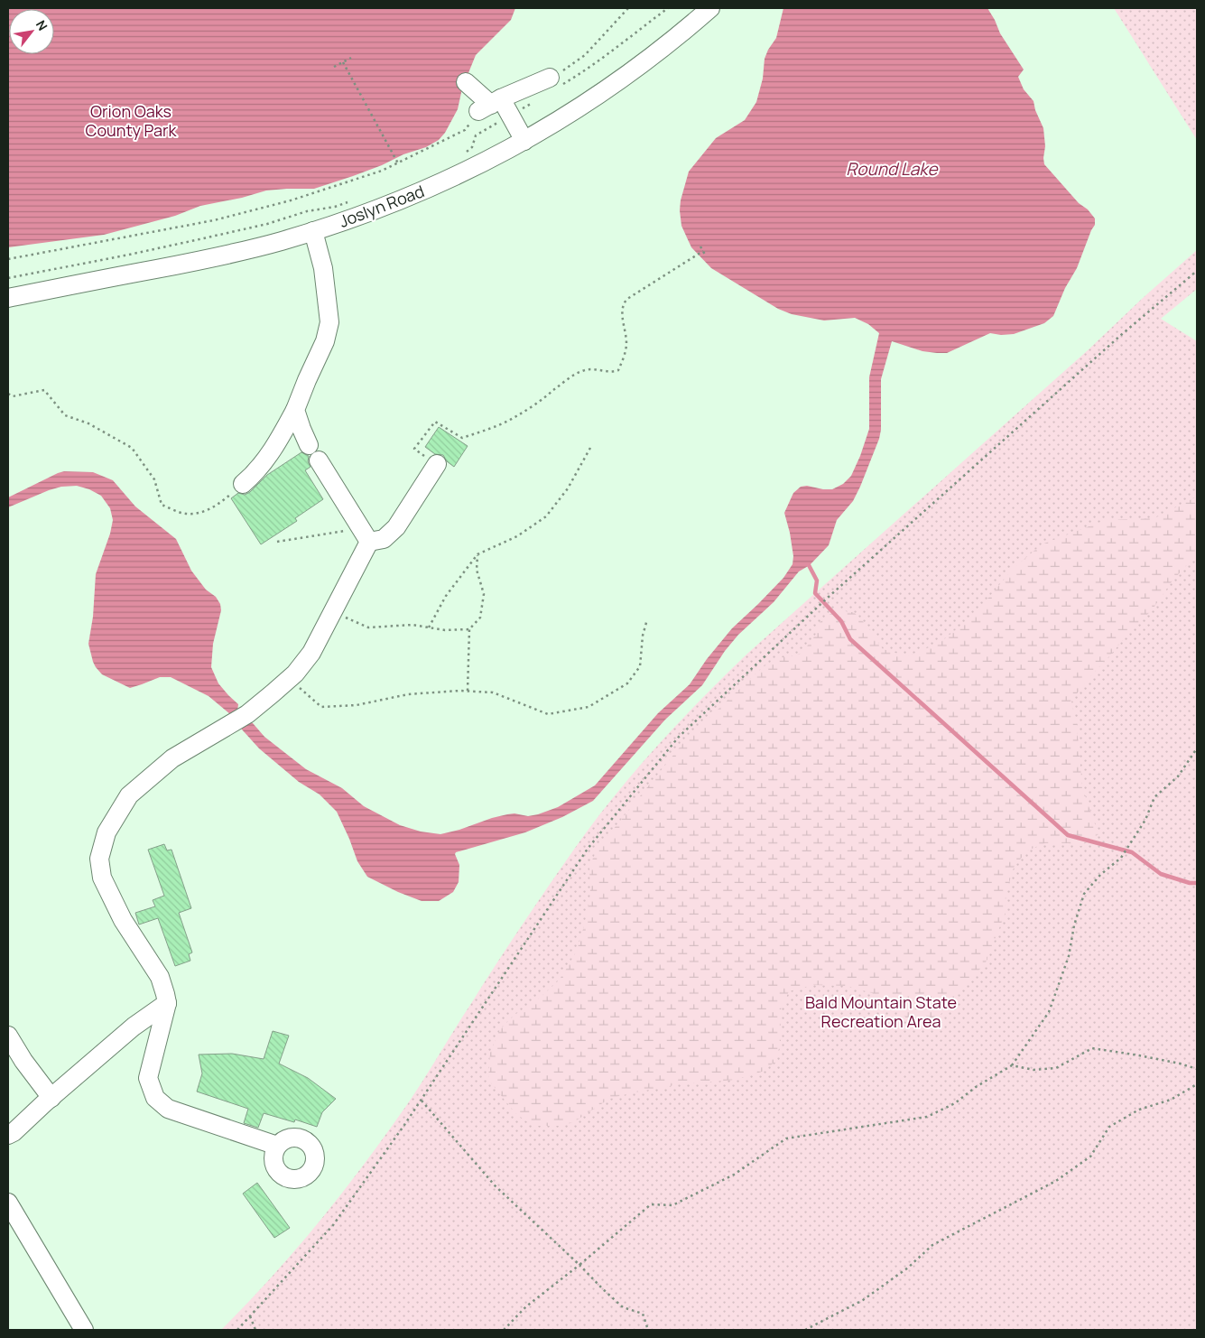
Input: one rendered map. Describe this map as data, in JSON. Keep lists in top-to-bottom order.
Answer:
{
  "streets": {
    "street": ["Joslyn Road"]
  },
  "water": ["Round Lake"],
  "parks": ["Orion Oaks County Park", "Bald Mountain State Recreation Area"],
  "north": "top right"
}
